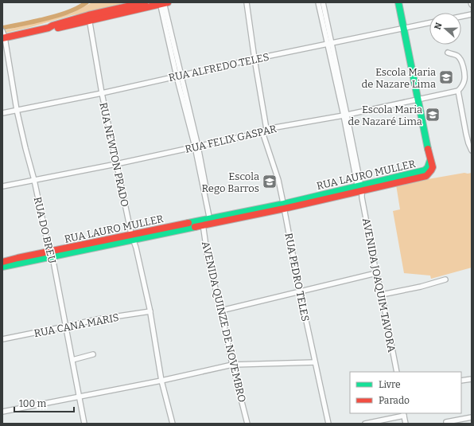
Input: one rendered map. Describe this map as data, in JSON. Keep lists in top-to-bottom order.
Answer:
{
  "streets": {
    "street": [
      "RUA ALFREDO TELES",
      "RUA FELIX GASPAR",
      "RUA NEWTON PRADO",
      "RUA LAURO MULLER",
      "RUA DO BREU",
      "RUA PEDRO TELES",
      "AVENIDA JOAQUIM TAVORA",
      "AVENIDA QUINZE DE NOVEMBRO",
      "RUA CANA MARIS"
    ]
  },
  "crossings": [
    ["RUA ALFREDO TELES", "RUA NEWTON PRADO"],
    ["RUA ALFREDO TELES", "RUA DO BREU"],
    ["RUA ALFREDO TELES", "AVENIDA JOAQUIM TAVORA"],
    ["RUA FELIX GASPAR", "RUA NEWTON PRADO"],
    ["RUA FELIX GASPAR", "RUA LAURO MULLER"],
    ["RUA FELIX GASPAR", "RUA DO BREU"],
    ["RUA FELIX GASPAR", "RUA PEDRO TELES"],
    ["RUA FELIX GASPAR", "AVENIDA JOAQUIM TAVORA"],
    ["RUA NEWTON PRADO", "RUA LAURO MULLER"],
    ["RUA NEWTON PRADO", "RUA CANA MARIS"],
    ["RUA LAURO MULLER", "RUA DO BREU"],
    ["RUA LAURO MULLER", "RUA PEDRO TELES"],
    ["RUA LAURO MULLER", "AVENIDA JOAQUIM TAVORA"],
    ["RUA LAURO MULLER", "AVENIDA QUINZE DE NOVEMBRO"],
    ["RUA DO BREU", "RUA CANA MARIS"]
  ],
  "places": {
    "school or university": ["Escola Maria de Nazare Lima", "Escola Maria de Nazaré Lima", "Escola Rego Barros"]
  },
  "legend": ["Livre", "Parado"],
  "scale_bar": "100 m",
  "north": "left"
}
